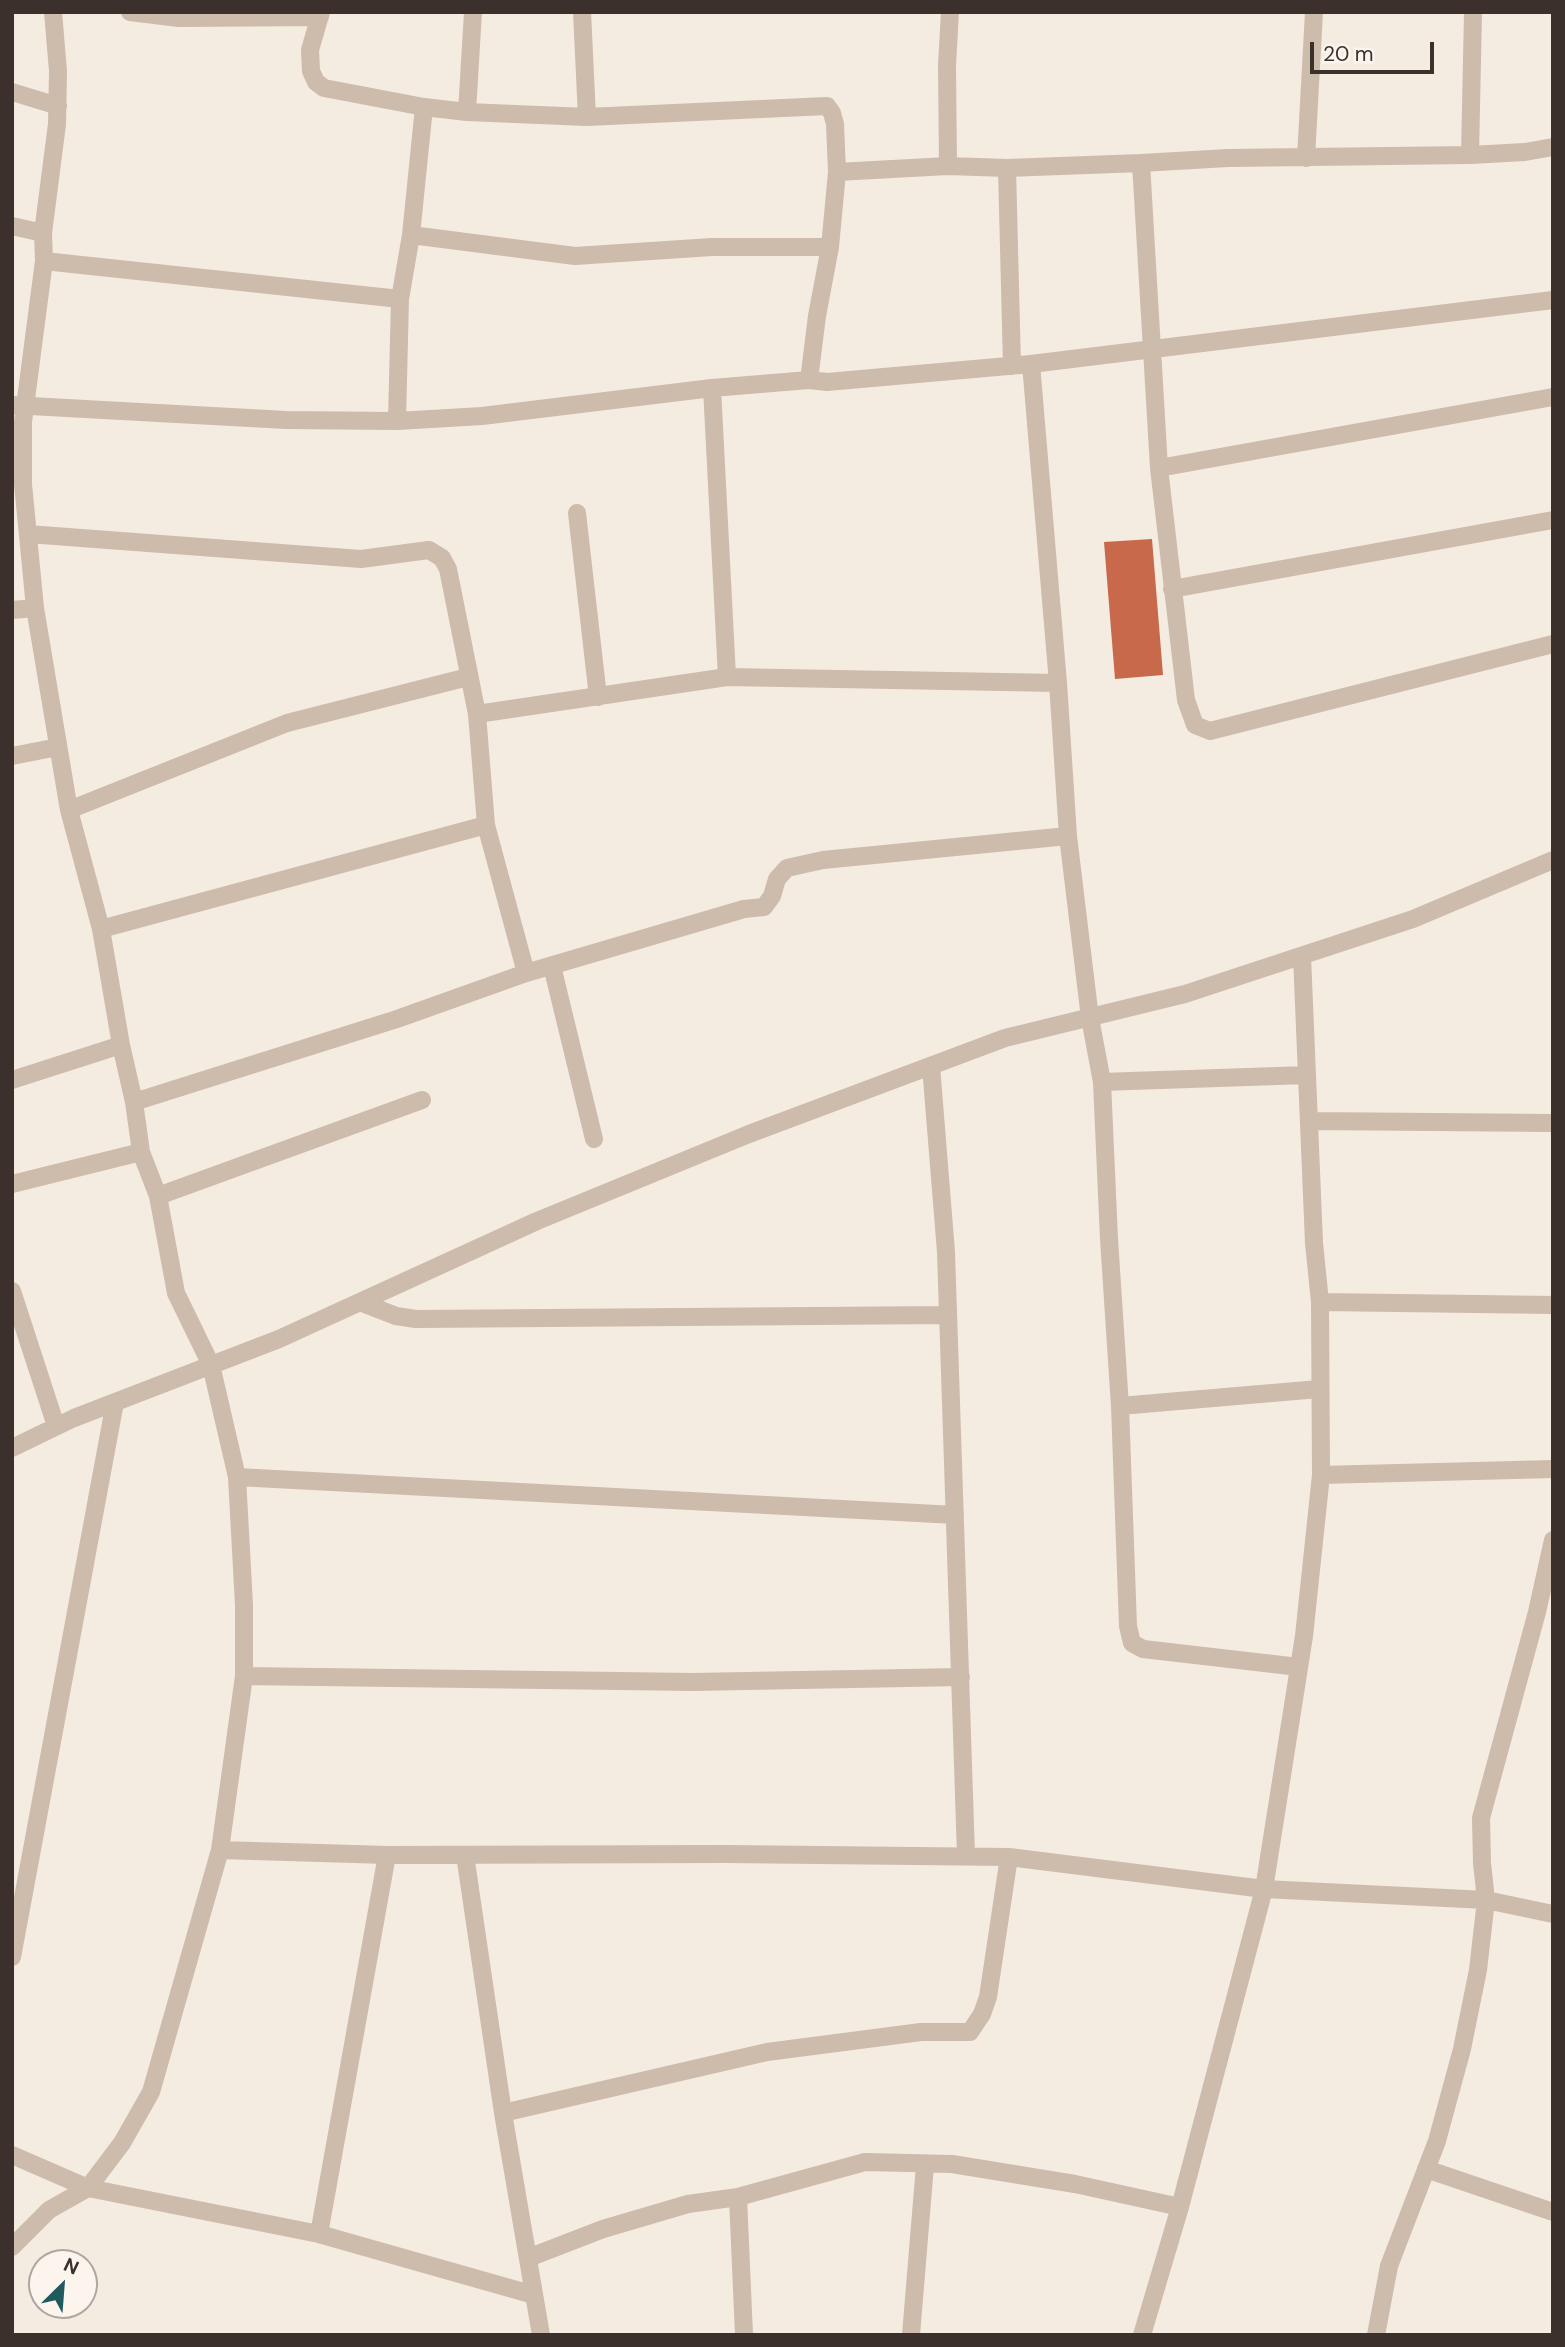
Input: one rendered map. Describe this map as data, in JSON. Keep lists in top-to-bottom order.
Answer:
{
  "scale_bar": "20 m",
  "north": "top right"
}
